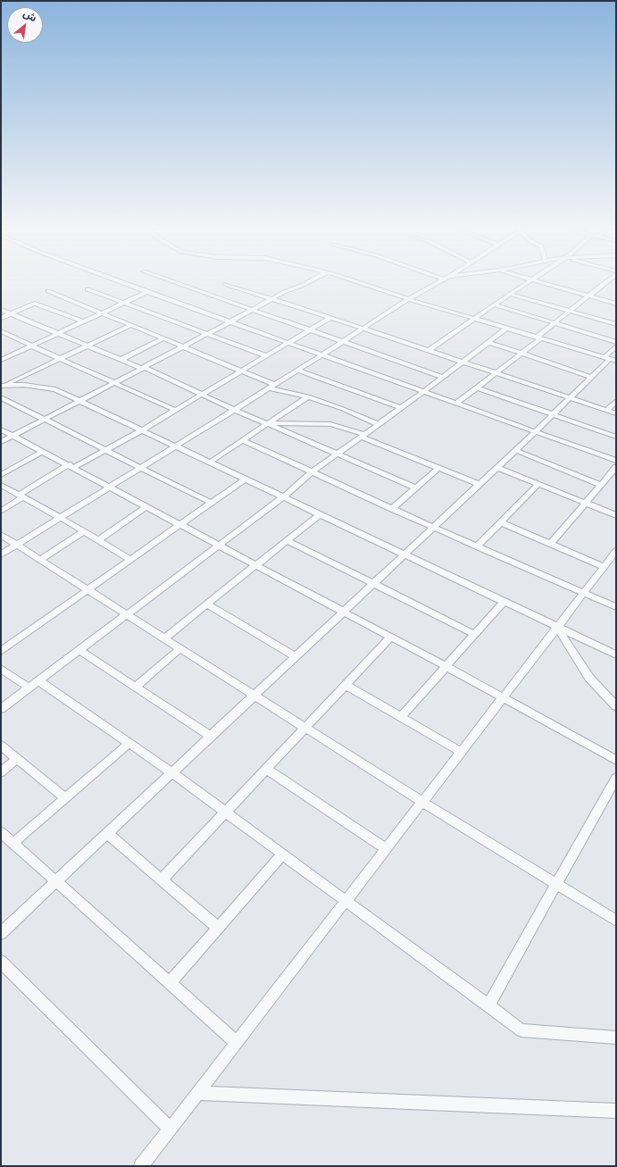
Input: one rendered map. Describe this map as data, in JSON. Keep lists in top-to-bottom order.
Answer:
{
  "north": "top right"
}
